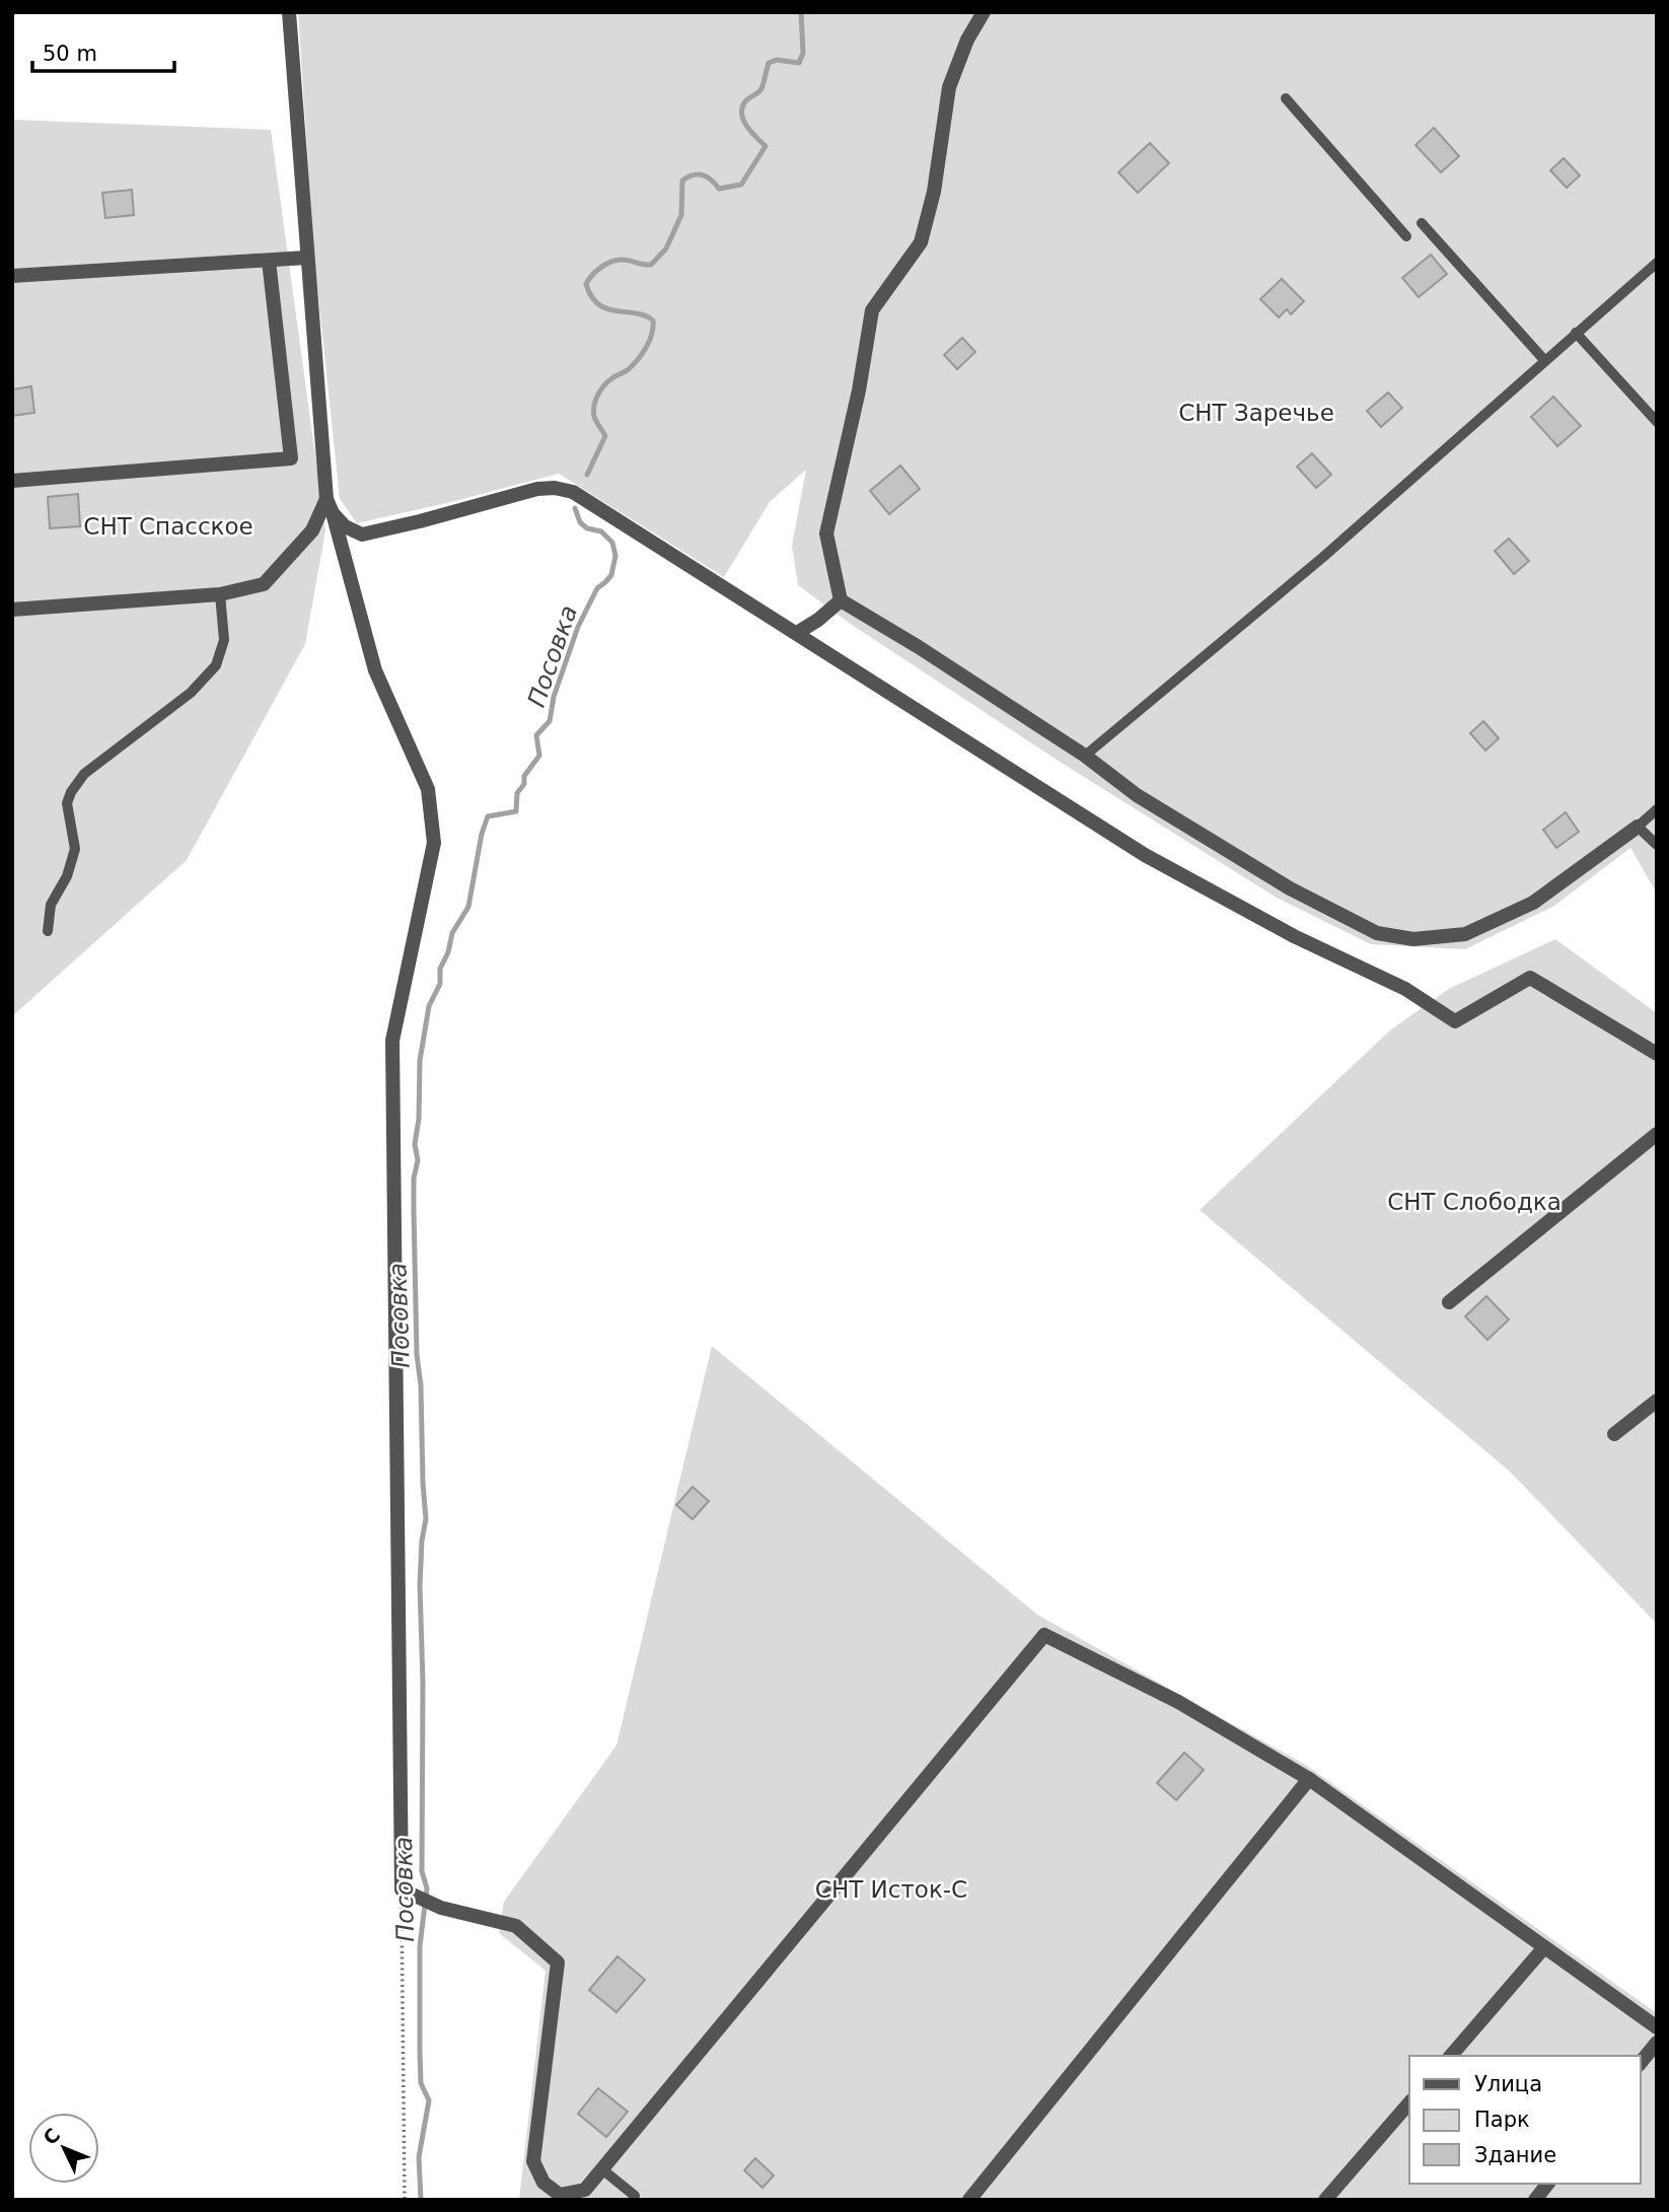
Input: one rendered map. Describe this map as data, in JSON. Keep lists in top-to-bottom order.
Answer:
{
  "water": ["Посовка"],
  "parks": [
    "СНТ Заречье",
    "СНТ Спасское",
    "СНТ Слободка",
    "СНТ Исток-С"
  ],
  "legend": ["Улица", "Парк", "Здание"],
  "scale_bar": "50 m",
  "north": "top left"
}
